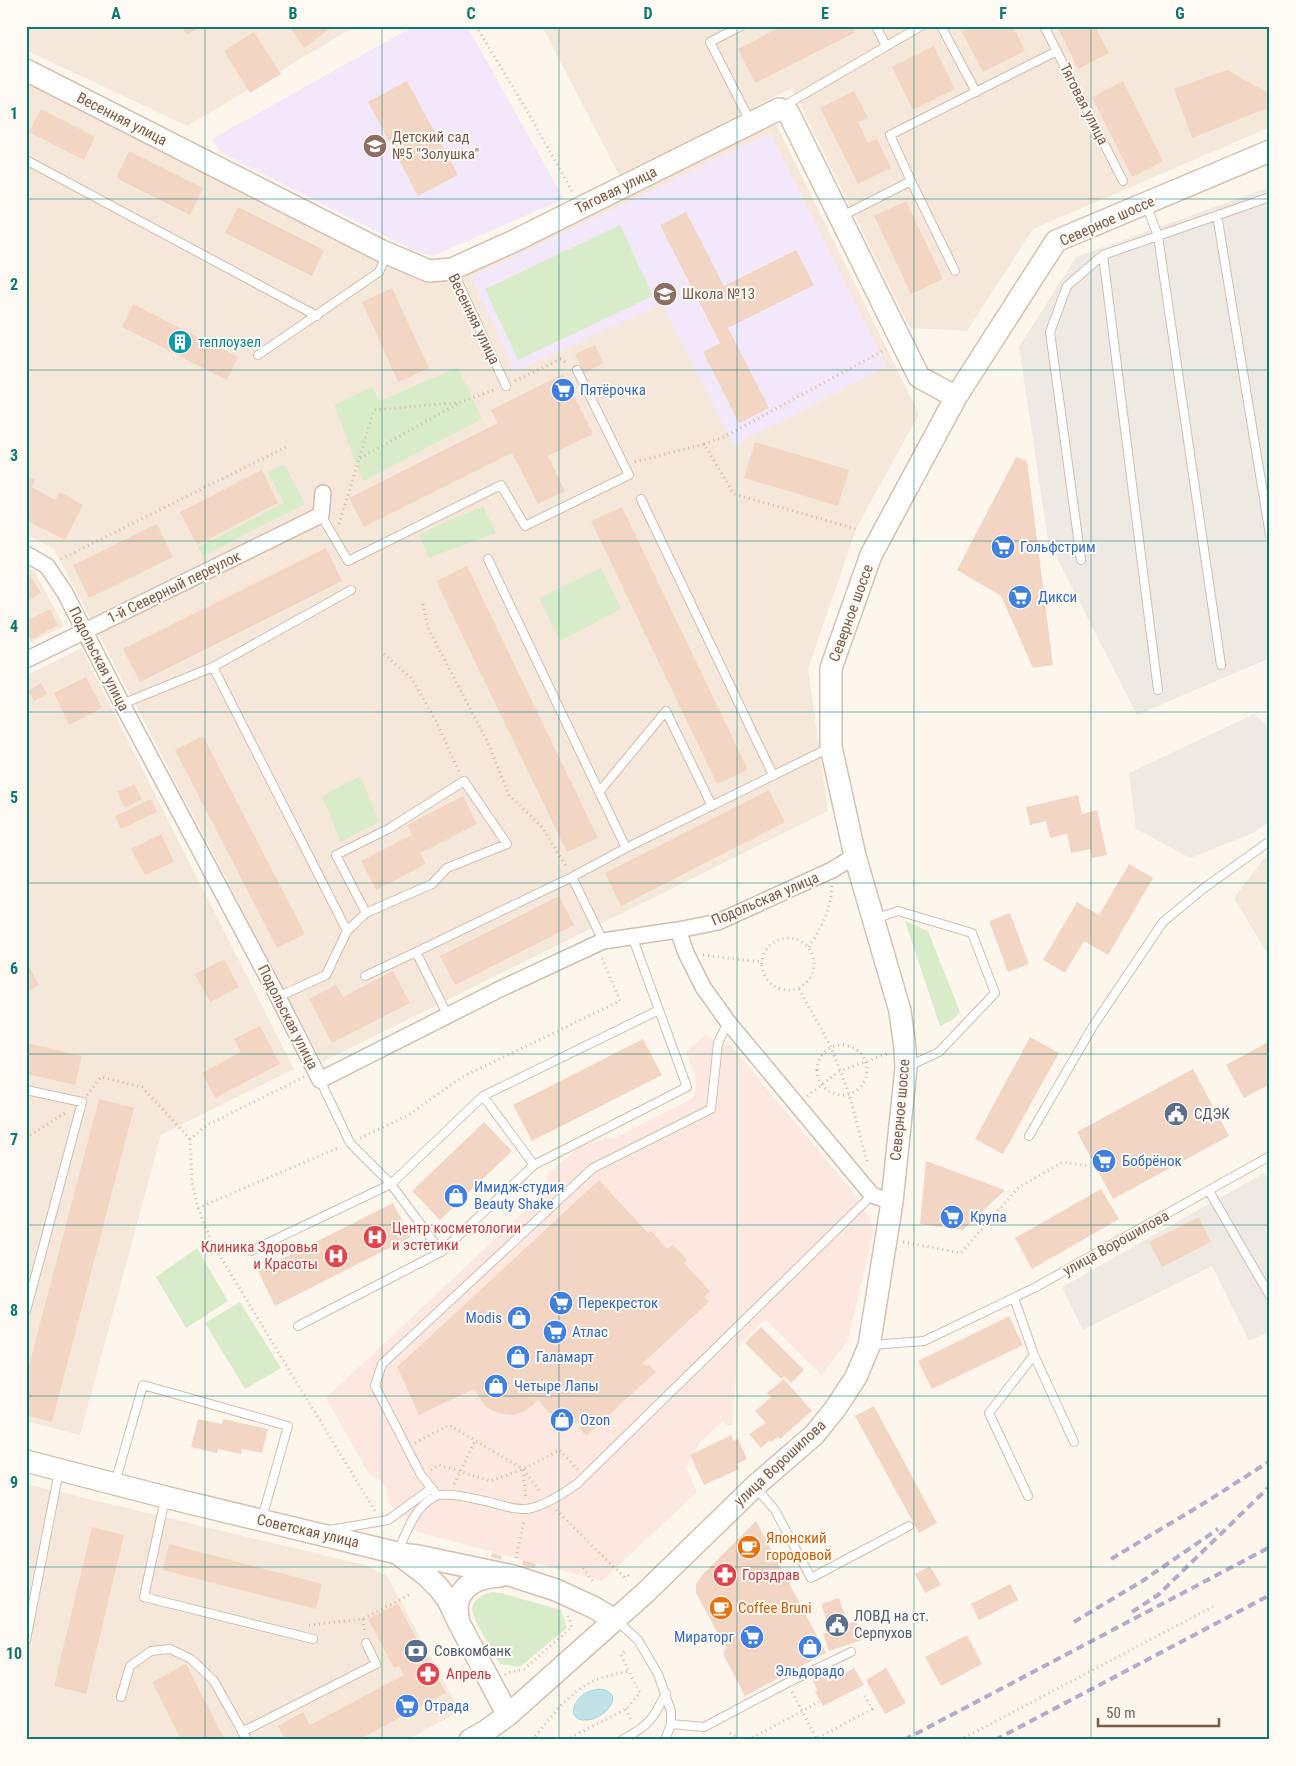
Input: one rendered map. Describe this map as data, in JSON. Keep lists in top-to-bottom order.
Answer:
{
  "streets": {
    "street": [
      "Тяговая улица",
      "Весенняя улица",
      "Северное шоссе",
      "1-й Северный переулок",
      "Подольская улица",
      "улица Ворошилова",
      "Советская улица"
    ]
  },
  "crossings": [
    ["Тяговая улица", "Весенняя улица"],
    ["Северное шоссе", "Подольская улица"],
    ["Северное шоссе", "улица Ворошилова"],
    ["1-й Северный переулок", "Подольская улица"],
    ["улица Ворошилова", "Советская улица"]
  ],
  "places": {
    "school or university": ["Детский сад №5 \"Золушка\"", "Школа №13"],
    "building": ["теплоузел"],
    "supermarket": [
      "Пятёрочка",
      "Гольфстрим",
      "Дикси",
      "Бобрёнок",
      "Крупа",
      "Перекресток",
      "Атлас",
      "Мираторг",
      "Отрада"
    ],
    "public building": ["СДЭК", "ЛОВД на ст. Серпухов"],
    "shop": [
      "Имидж-студия Beauty Shake",
      "Modis",
      "Галамарт",
      "Четыре Лапы",
      "Ozon",
      "Эльдорадо"
    ],
    "hospital": ["Центр косметологии и эстетики", "Клиника Здоровья и Красоты"],
    "cafe": ["Японский городовой", "Coffee Bruni"],
    "pharmacy": ["Горздрав", "Апрель"],
    "bank": ["Совкомбанк"]
  },
  "scale_bar": "50 m",
  "grid": {
    "columns": [
      "A",
      "B",
      "C",
      "D",
      "E",
      "F",
      "G"
    ],
    "rows": [
      "1",
      "2",
      "3",
      "4",
      "5",
      "6",
      "7",
      "8",
      "9",
      "10"
    ]
  }
}
